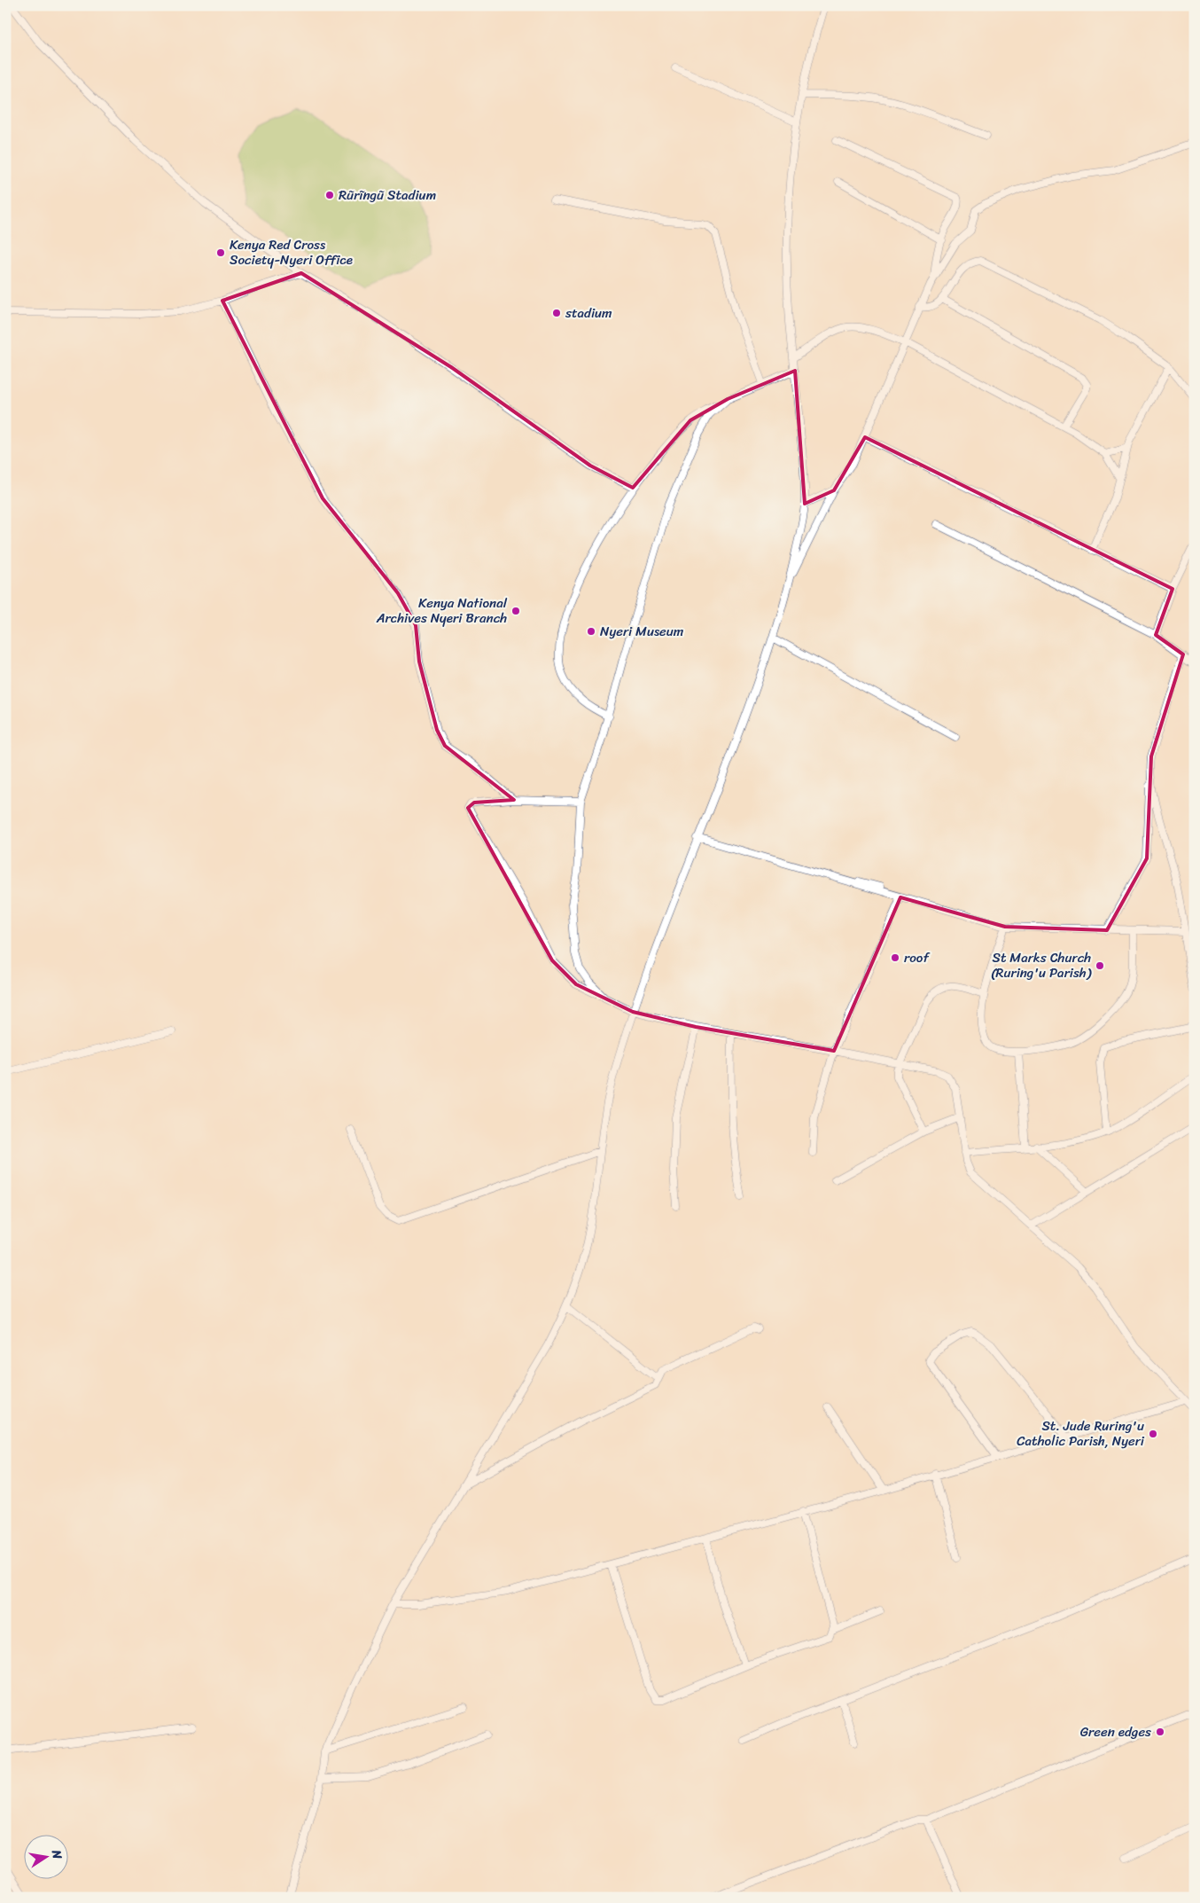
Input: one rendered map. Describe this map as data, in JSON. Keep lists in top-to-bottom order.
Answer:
{
  "places": [
    "Rũrĩngũ Stadium",
    "Kenya Red Cross Society-Nyeri Office",
    "stadium",
    "Kenya National Archives Nyeri Branch",
    "Nyeri Museum",
    "roof",
    "St Marks Church (Ruring'u Parish)",
    "St. Jude Ruring'u Catholic Parish, Nyeri",
    "Green edges"
  ],
  "north": "right"
}
